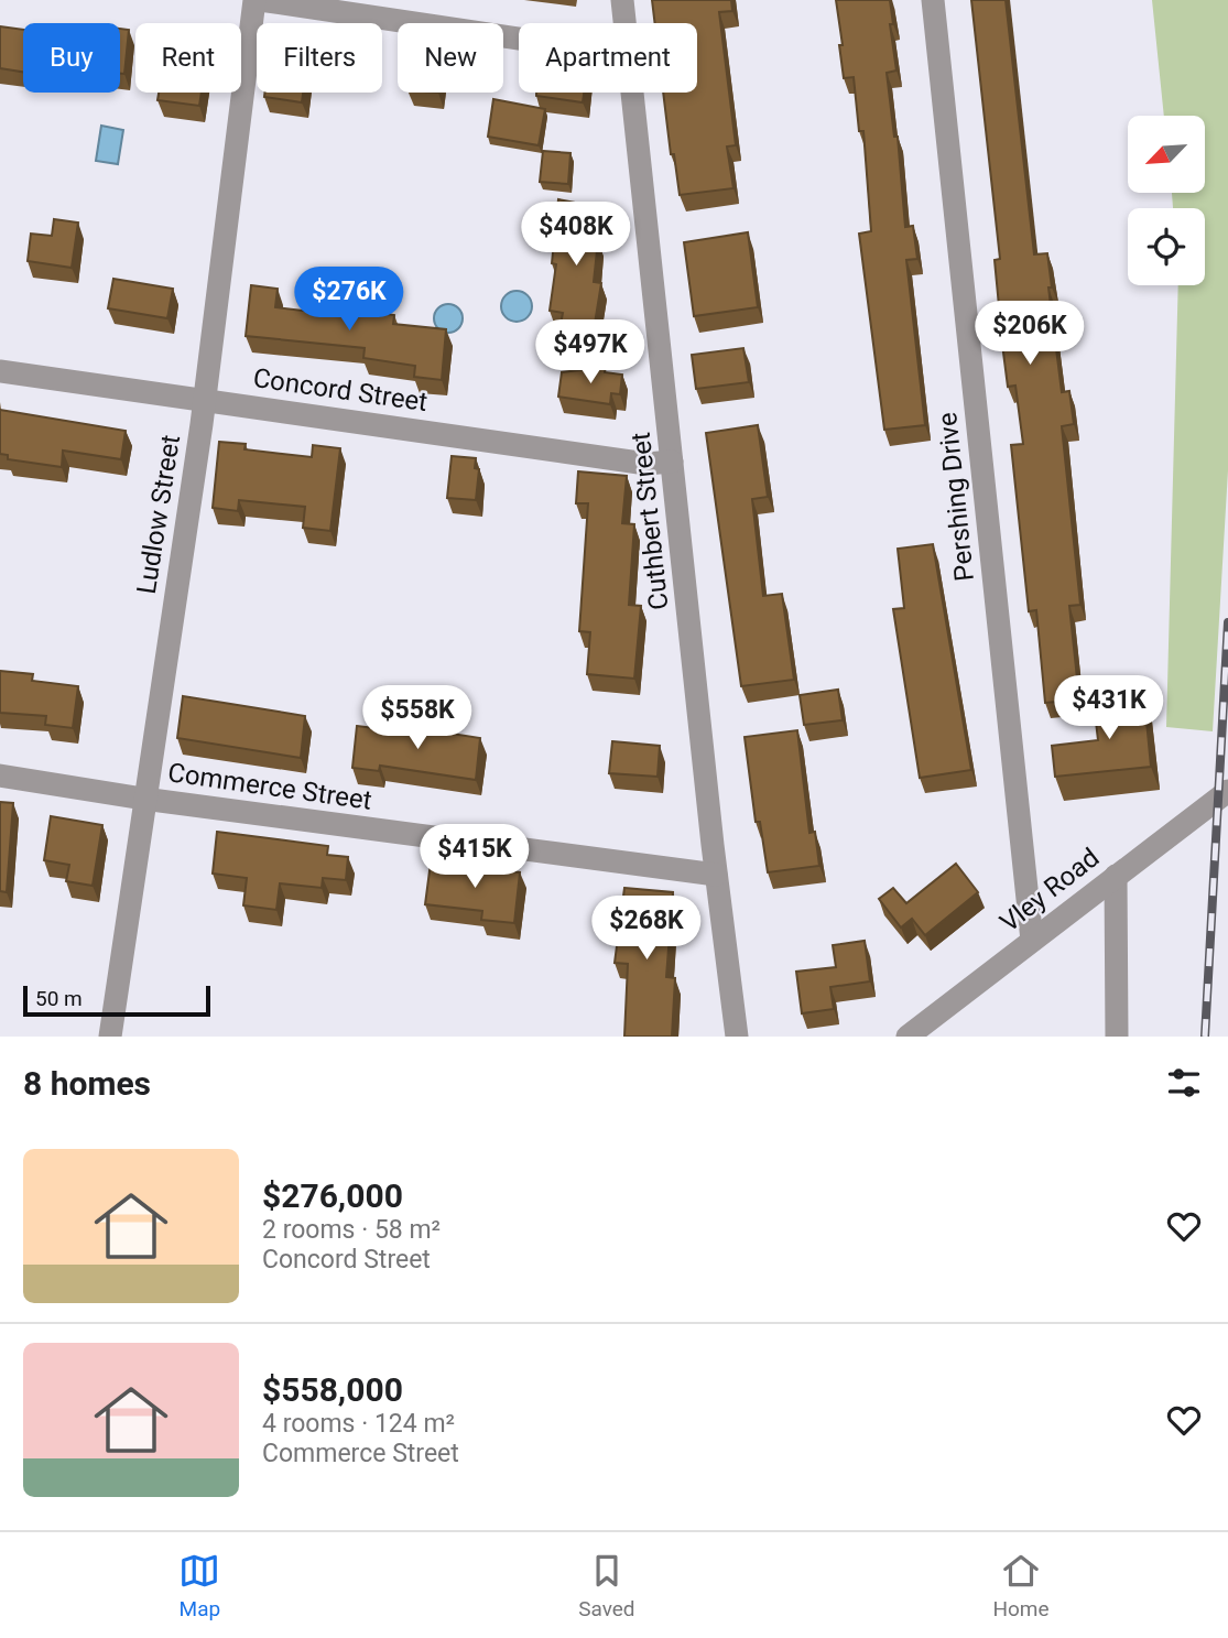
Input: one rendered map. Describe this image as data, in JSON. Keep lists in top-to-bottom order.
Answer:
{
  "streets": {
    "street": [
      "Concord Street",
      "Pershing Drive",
      "Ludlow Street",
      "Cuthbert Street",
      "Commerce Street",
      "Vley Road"
    ]
  },
  "crossings": [
    ["Concord Street", "Ludlow Street"],
    ["Concord Street", "Cuthbert Street"],
    ["Pershing Drive", "Vley Road"],
    ["Ludlow Street", "Commerce Street"],
    ["Cuthbert Street", "Commerce Street"]
  ],
  "scale_bar": "50 m",
  "north": "bottom left",
  "page": {
    "chip": [
      "Buy",
      "Rent",
      "Filters",
      "New",
      "Apartment"
    ],
    "price": [
      "$408K",
      "$276K",
      "$206K",
      "$497K",
      "$431K",
      "$558K",
      "$415K",
      "$268K"
    ],
    "scale": "50 m",
    "heading": "8 homes",
    "list": [
      {
        "name": "$276,000",
        "note": "2 rooms · 58 m² · Concord Street"
      },
      {
        "name": "$558,000",
        "note": "4 rooms · 124 m² · Commerce Street"
      }
    ],
    "tabs": ["Map", "Saved", "Home"]
  }
}
